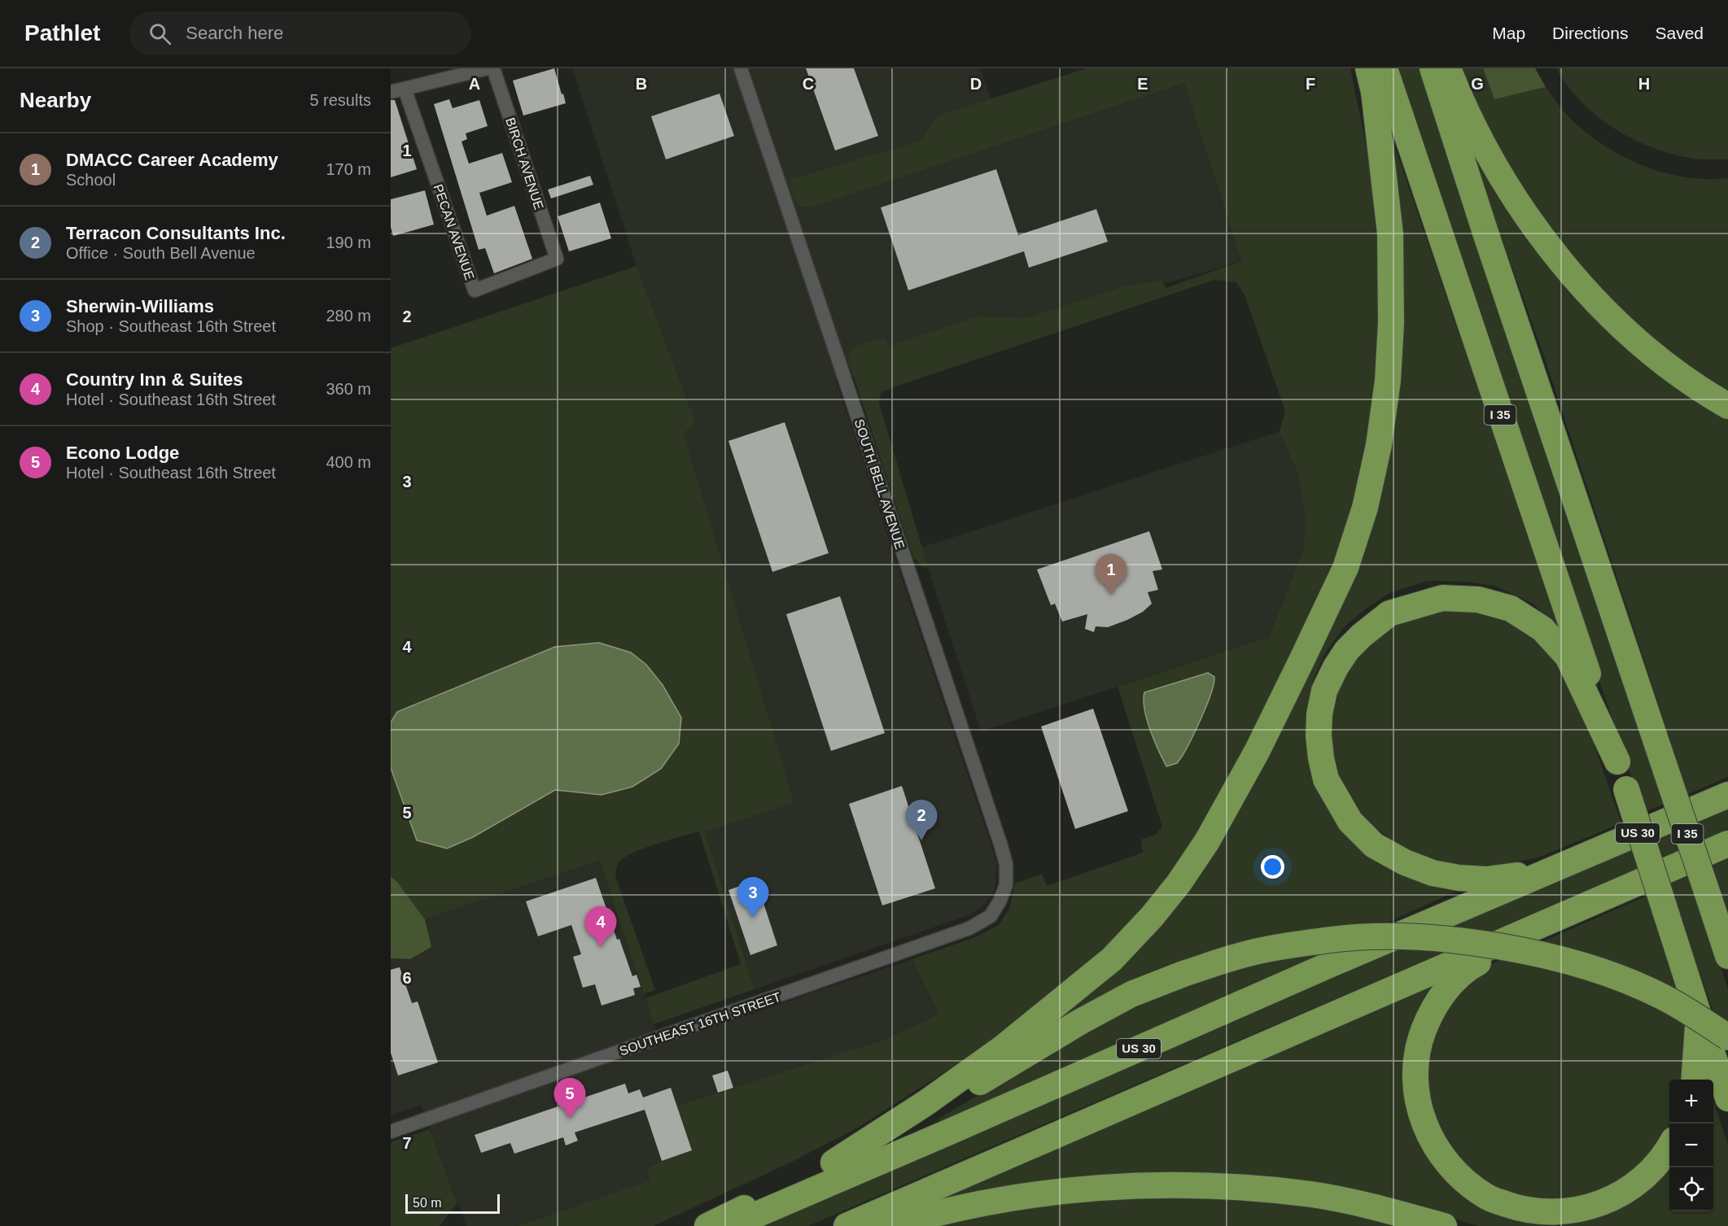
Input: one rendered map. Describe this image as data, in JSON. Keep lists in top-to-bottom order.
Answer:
{
  "streets": {
    "highway": ["I 35", "US 30"],
    "street": [
      "BIRCH AVENUE",
      "PECAN AVENUE",
      "SOUTH BELL AVENUE",
      "SOUTHEAST 16TH STREET"
    ]
  },
  "crossings": [
    ["BIRCH AVENUE", "PECAN AVENUE"],
    ["SOUTH BELL AVENUE", "SOUTHEAST 16TH STREET"]
  ],
  "scale_bar": "50 m",
  "page": {
    "header": "Pathlet",
    "search": "Search here",
    "nav": ["Map", "Directions", "Saved"],
    "heading": ["Nearby", "5 results"],
    "list": [
      {
        "mark": "1",
        "name": "DMACC Career Academy",
        "note": "School",
        "value": "170 m"
      },
      {
        "mark": "2",
        "name": "Terracon Consultants Inc.",
        "note": "Office · South Bell Avenue",
        "value": "190 m"
      },
      {
        "mark": "3",
        "name": "Sherwin-Williams",
        "note": "Shop · Southeast 16th Street",
        "value": "280 m"
      },
      {
        "mark": "4",
        "name": "Country Inn & Suites",
        "note": "Hotel · Southeast 16th Street",
        "value": "360 m"
      },
      {
        "mark": "5",
        "name": "Econo Lodge",
        "note": "Hotel · Southeast 16th Street",
        "value": "400 m"
      }
    ],
    "pins": [
      "1",
      "2",
      "3",
      "4",
      "5"
    ],
    "map_buttons": ["+", "−"],
    "scale": "50 m"
  },
  "grid": {
    "columns": [
      "A",
      "B",
      "C",
      "D",
      "E",
      "F",
      "G",
      "H"
    ],
    "rows": [
      "1",
      "2",
      "3",
      "4",
      "5",
      "6",
      "7"
    ]
  }
}
